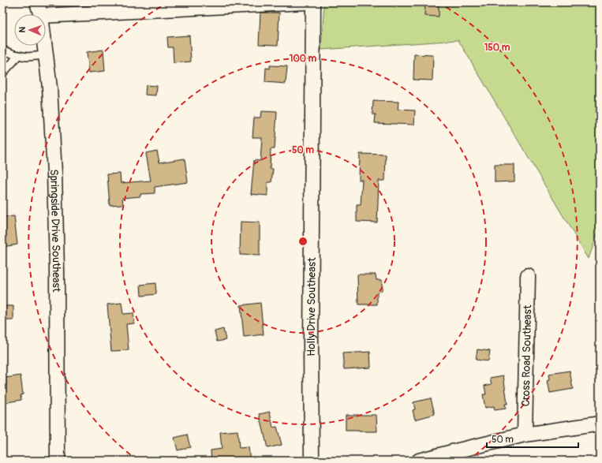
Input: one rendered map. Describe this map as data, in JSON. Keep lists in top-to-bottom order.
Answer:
{
  "streets": {
    "street": ["Springside Drive Southeast", "Holly Drive Southeast", "Cross Road Southeast"]
  },
  "scale_bar": "50 m",
  "north": "left",
  "rings": ["150 m", "100 m", "50 m"]
}
